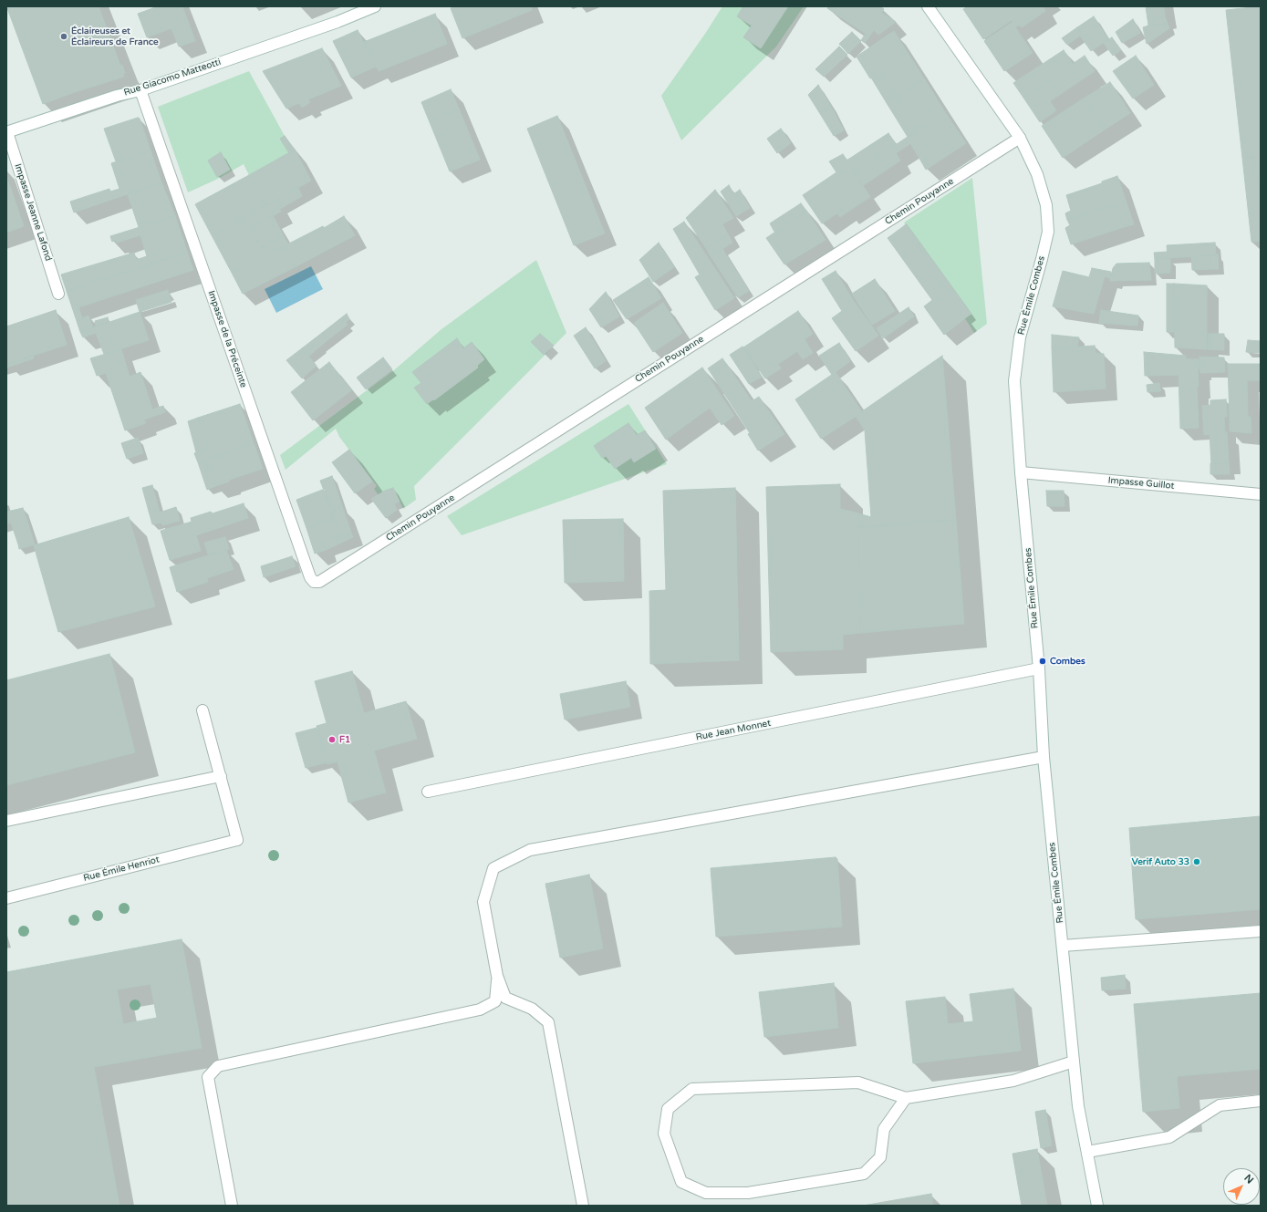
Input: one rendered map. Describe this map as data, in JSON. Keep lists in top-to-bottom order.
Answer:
{
  "streets": {
    "street": [
      "Rue Giacomo Matteotti",
      "Chemin Pouyanne",
      "Impasse Jeanne Lafond",
      "Rue Émile Combes",
      "Impasse de la Préceinte",
      "Impasse Guillot",
      "Rue Jean Monnet",
      "Rue Émile Henriot"
    ]
  },
  "crossings": [
    ["Rue Giacomo Matteotti", "Impasse Jeanne Lafond"],
    ["Rue Giacomo Matteotti", "Impasse de la Préceinte"],
    ["Chemin Pouyanne", "Rue Émile Combes"],
    ["Chemin Pouyanne", "Impasse de la Préceinte"],
    ["Rue Émile Combes", "Impasse Guillot"],
    ["Rue Émile Combes", "Rue Jean Monnet"]
  ],
  "places": [
    "Éclaireuses et Éclaireurs de France",
    "Combes",
    "F1",
    "Verif Auto 33"
  ],
  "north": "top right"
}
